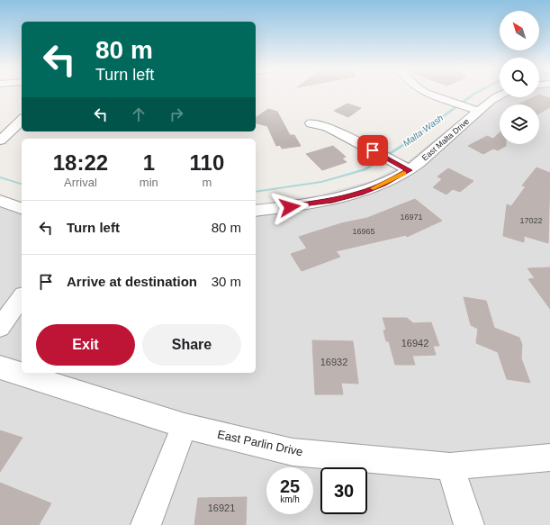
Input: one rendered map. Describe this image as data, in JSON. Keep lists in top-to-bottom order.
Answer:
{
  "streets": {
    "street": ["East Malta Drive", "East Parlin Drive"]
  },
  "water": ["Malta Wash"],
  "house_numbers": [
    "16971",
    "17022",
    "16965",
    "16942",
    "16932",
    "16921"
  ],
  "north": "top left",
  "page": {
    "turn": ["80 m", "Turn left"],
    "eta": [
      "18:22",
      "Arrival",
      "1",
      "min",
      "110",
      "m"
    ],
    "list": [
      {
        "name": "Turn left",
        "value": "80 m"
      },
      {
        "name": "Arrive at destination",
        "value": "30 m"
      }
    ],
    "buttons": ["Exit", "Share"],
    "speed": "25 km/h",
    "limit": "30"
  }
}
